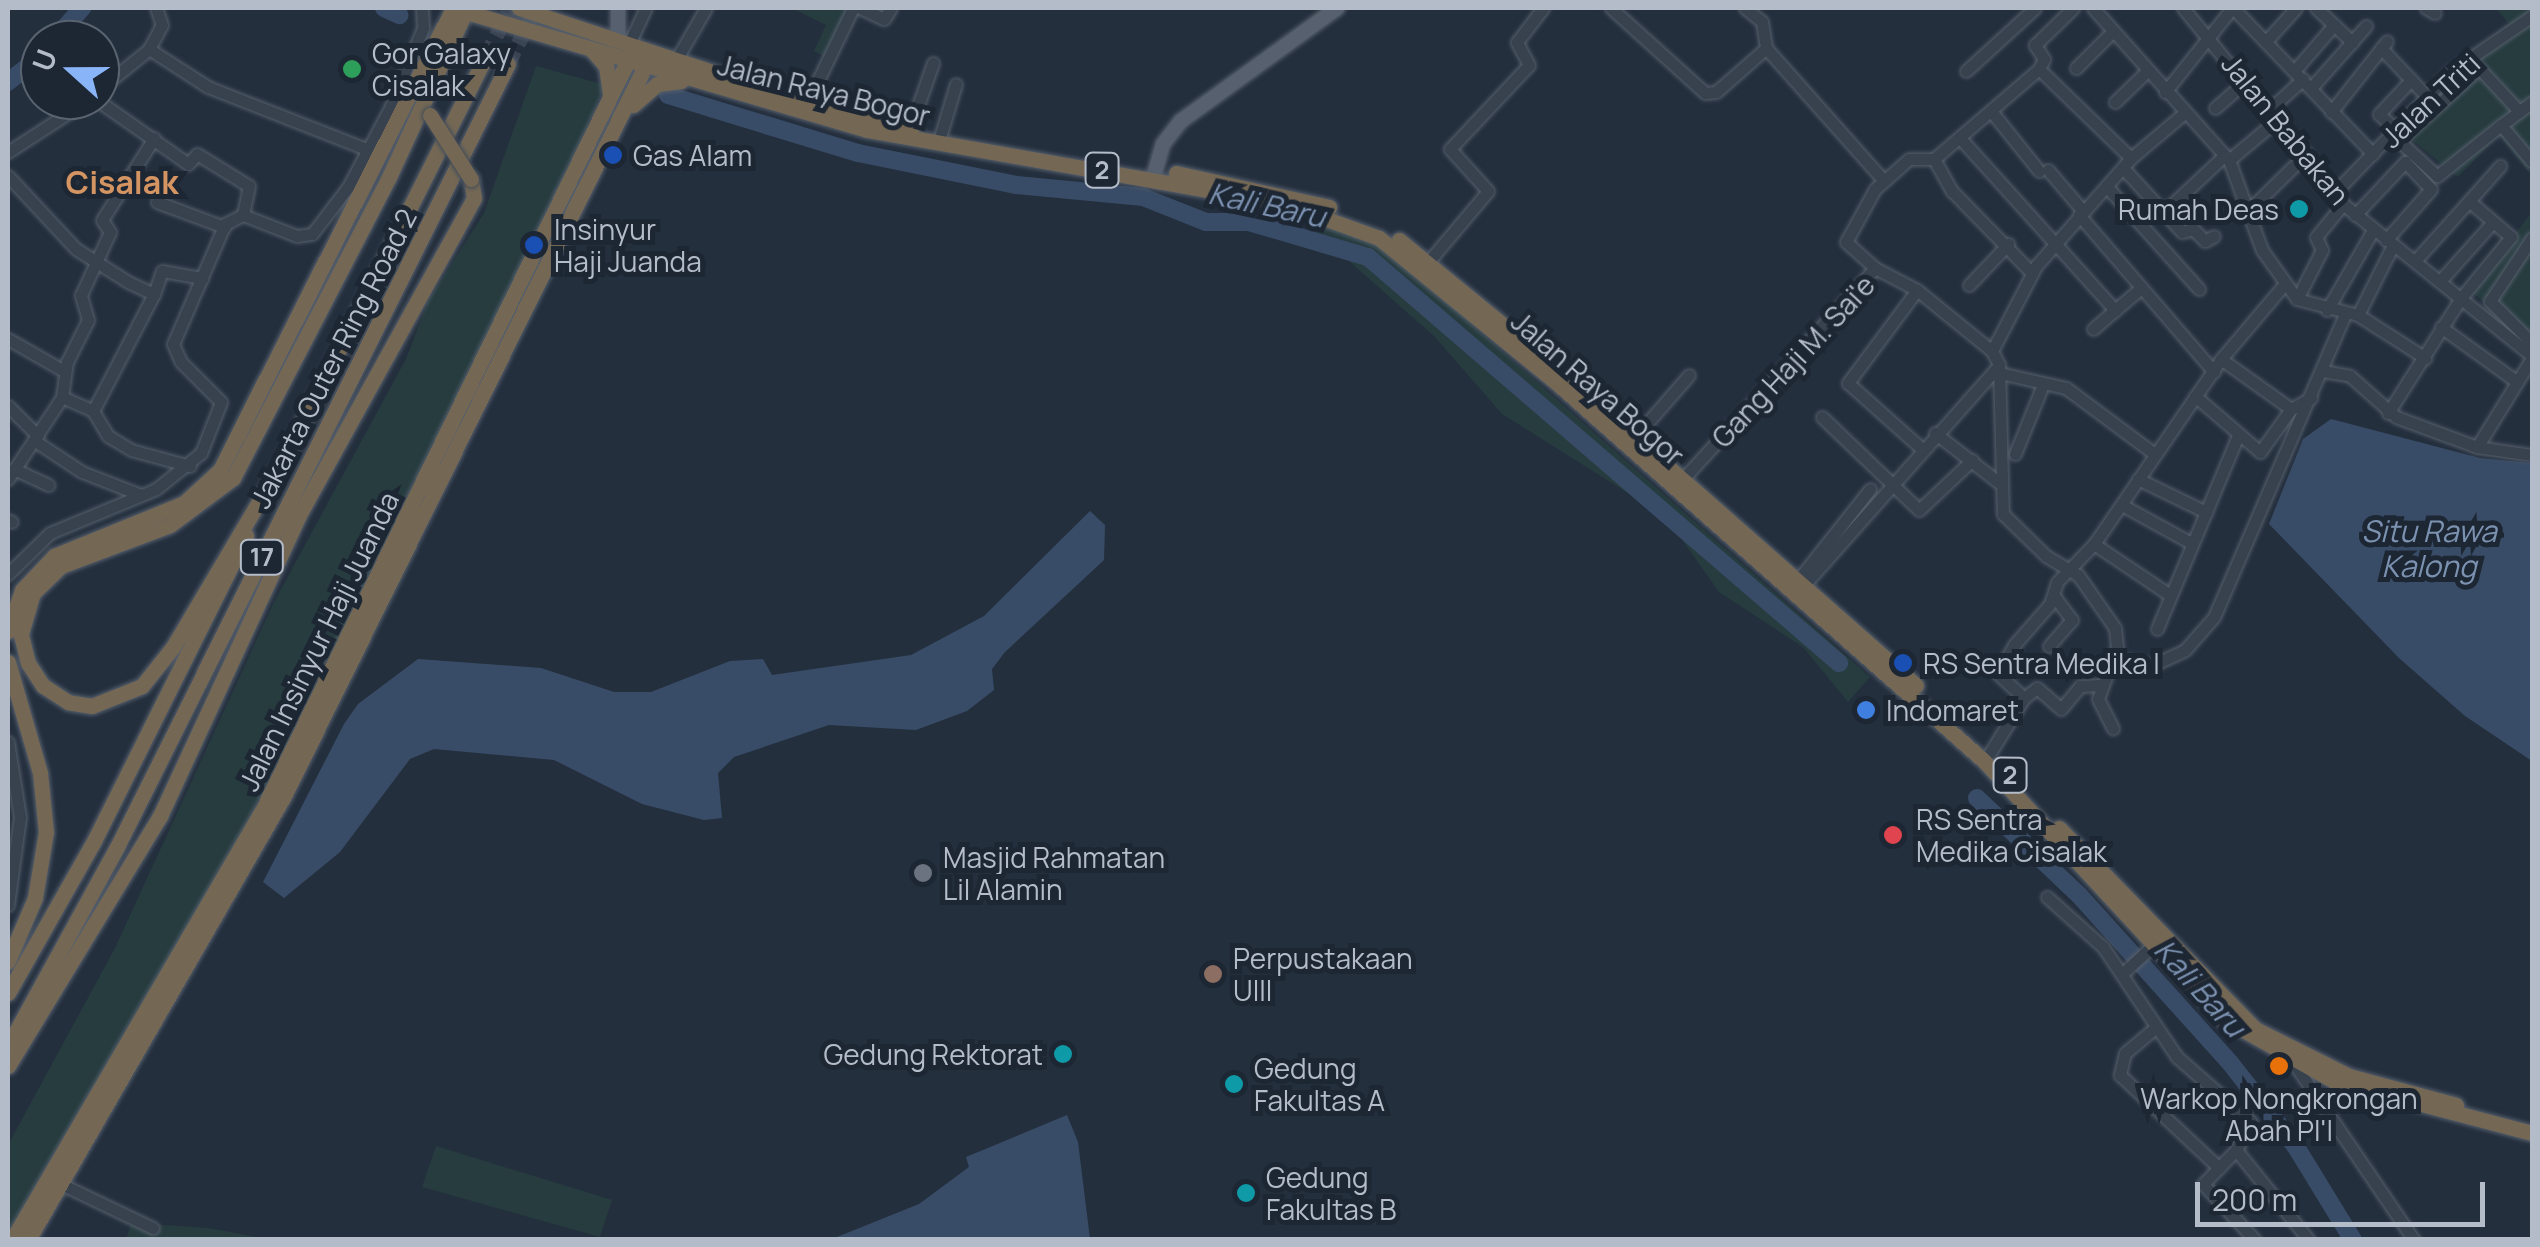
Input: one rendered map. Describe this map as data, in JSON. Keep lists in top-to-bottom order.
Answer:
{
  "streets": {
    "highway": [
      "Jalan Raya Bogor",
      "2",
      "Jakarta Outer Ring Road 2",
      "17",
      "Jalan Insinyur Haji Juanda"
    ],
    "street": ["Jalan Triti", "Jalan Babakan", "Gang Haji M. Sai'e"]
  },
  "crossings": [
    ["Jalan Raya Bogor", "Gang Haji M. Sai'e"],
    ["Jalan Raya Bogor", "Jalan Insinyur Haji Juanda"],
    ["Jalan Triti", "Jalan Babakan"]
  ],
  "districts": ["Cisalak"],
  "water": ["Kali Baru", "Situ Rawa Kalong"],
  "places": [
    "Gor Galaxy Cisalak",
    "Gas Alam",
    "Rumah Deas",
    "Insinyur Haji Juanda",
    "RS Sentra Medika I",
    "Indomaret",
    "RS Sentra Medika Cisalak",
    "Masjid Rahmatan Lil Alamin",
    "Perpustakaan UIII",
    "Gedung Rektorat",
    "Warkop Nongkrongan Abah PI'I",
    "Gedung Fakultas A",
    "Gedung Fakultas B"
  ],
  "scale_bar": "200 m",
  "north": "left"
}
